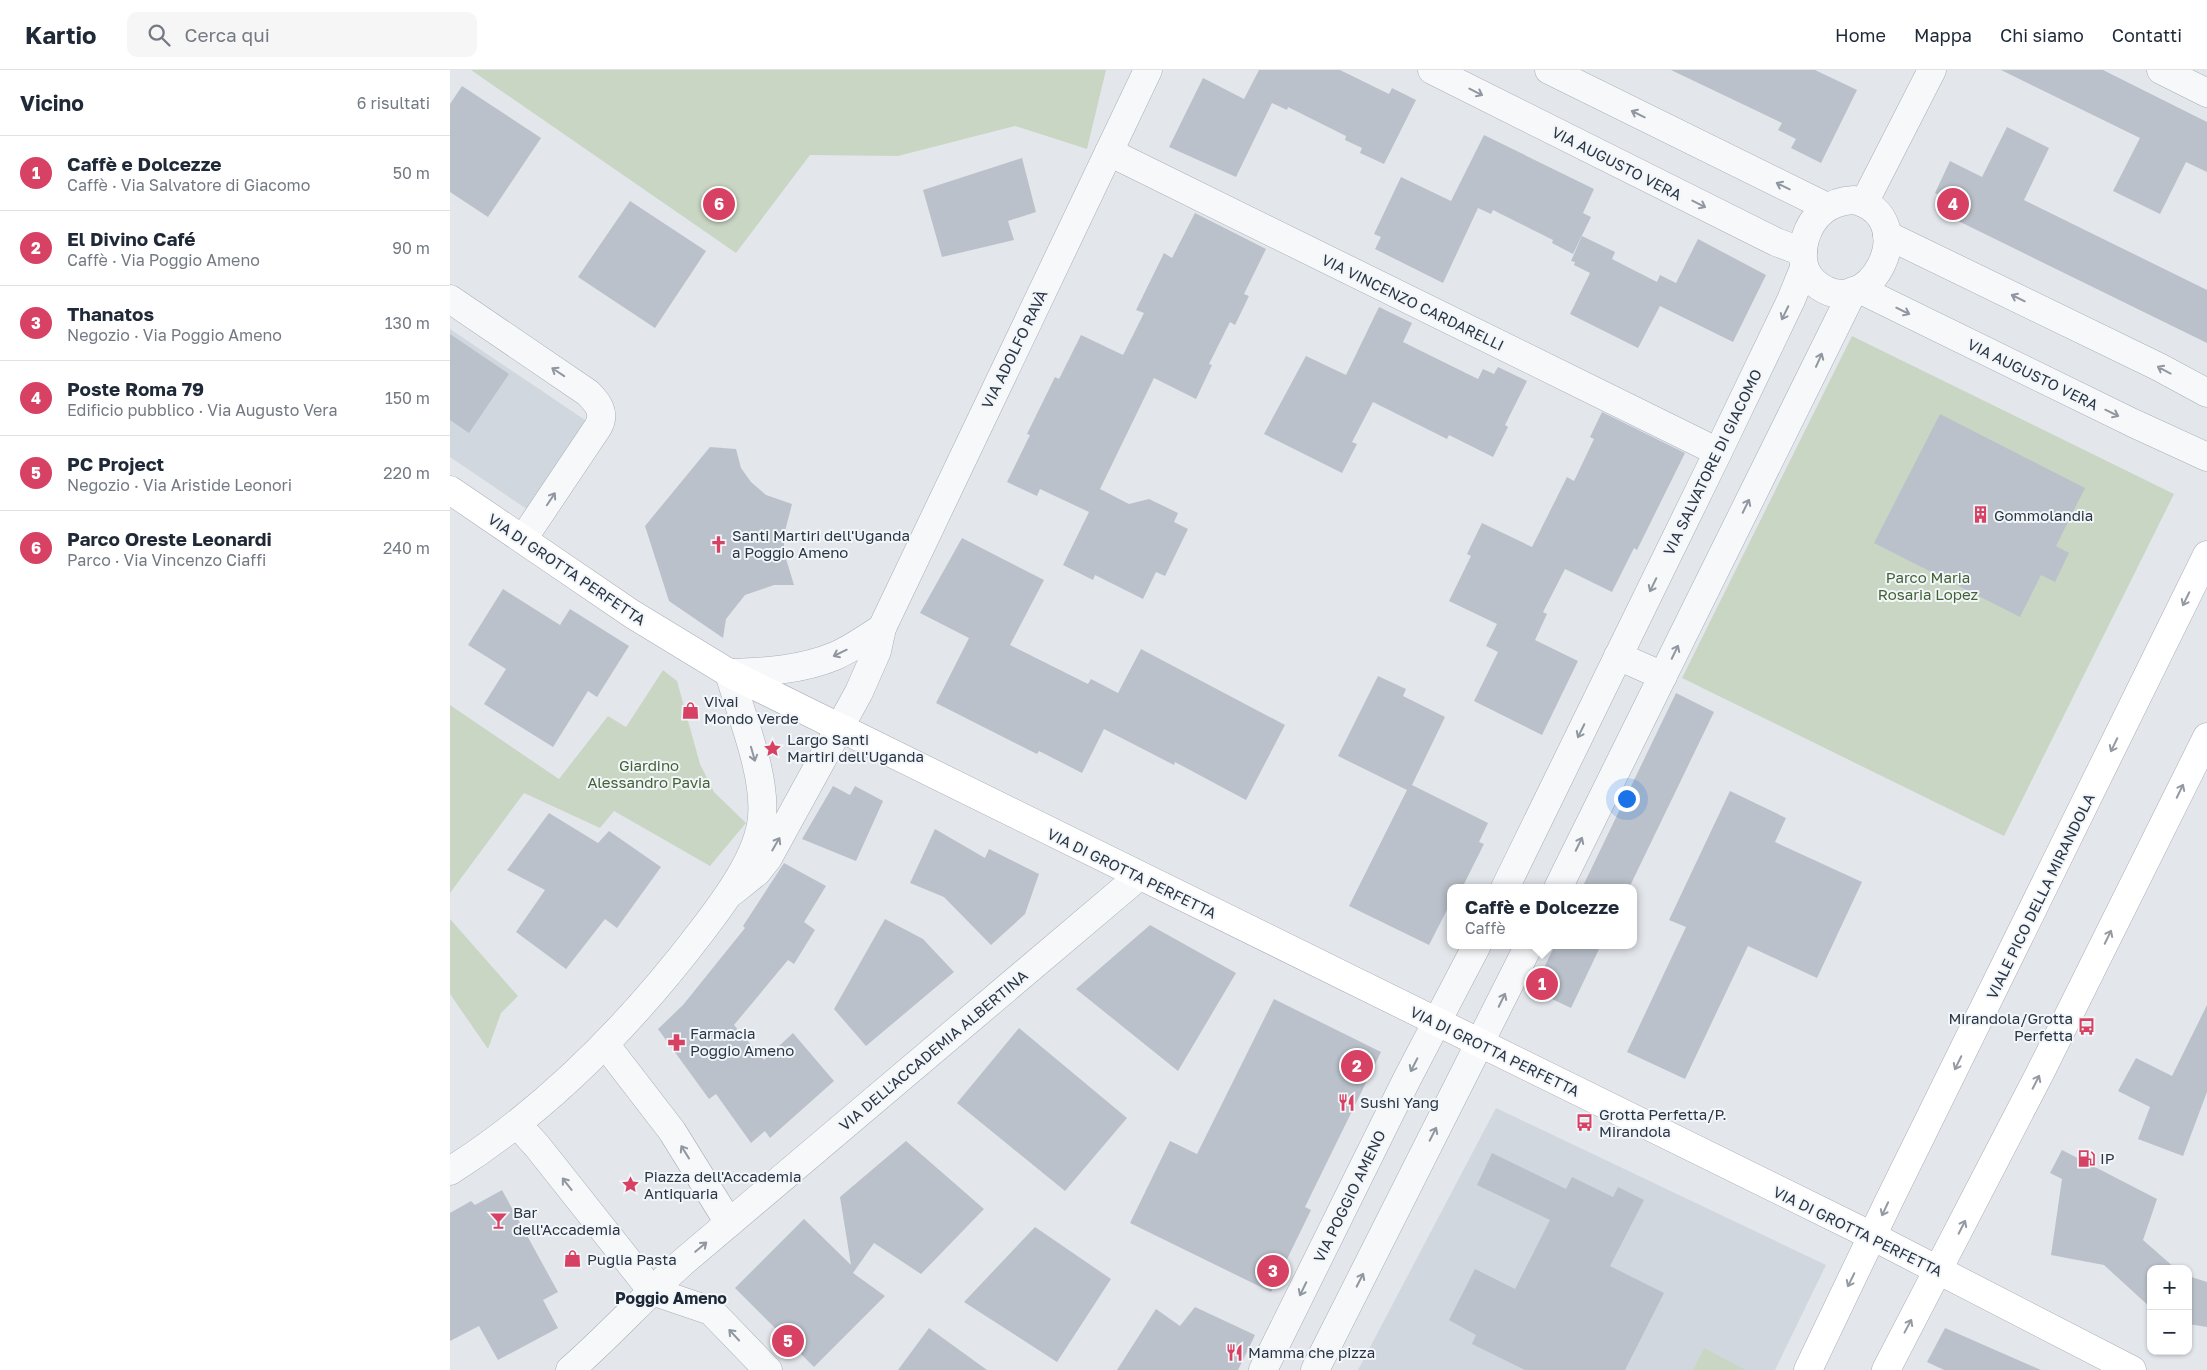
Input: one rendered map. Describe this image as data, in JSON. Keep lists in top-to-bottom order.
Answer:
{
  "streets": {
    "street": [
      "VIA AUGUSTO VERA",
      "VIA VINCENZO CARDARELLI",
      "VIA ADOLFO RAVÀ",
      "VIA SALVATORE DI GIACOMO",
      "VIA DI GROTTA PERFETTA",
      "VIALE PICO DELLA MIRANDOLA",
      "VIA DELL'ACCADEMIA ALBERTINA",
      "VIA POGGIO AMENO"
    ]
  },
  "crossings": [
    ["VIA AUGUSTO VERA", "VIA SALVATORE DI GIACOMO"],
    ["VIA VINCENZO CARDARELLI", "VIA ADOLFO RAVÀ"],
    ["VIA VINCENZO CARDARELLI", "VIA SALVATORE DI GIACOMO"],
    ["VIA DI GROTTA PERFETTA", "VIALE PICO DELLA MIRANDOLA"],
    ["VIA DI GROTTA PERFETTA", "VIA DELL'ACCADEMIA ALBERTINA"],
    ["VIA DI GROTTA PERFETTA", "VIA POGGIO AMENO"]
  ],
  "districts": ["Poggio Ameno"],
  "parks": ["Parco Maria Rosaria Lopez", "Giardino Alessandro Pavia"],
  "places": {
    "building": ["Gommolandia"],
    "church": ["Santi Martiri dell'Uganda a Poggio Ameno"],
    "shop": ["Vivai Mondo Verde", "Puglia Pasta"],
    "place": ["Largo Santi Martiri dell'Uganda", "Piazza dell'Accademia Antiquaria"],
    "bus stop": ["Mirandola/Grotta Perfetta", "Grotta Perfetta/P. Mirandola"],
    "pharmacy": ["Farmacia Poggio Ameno"],
    "restaurant": ["Sushi Yang", "Mamma che pizza"],
    "fuel station": ["IP"],
    "bar": ["Bar dell'Accademia"]
  },
  "page": {
    "header": "Kartio",
    "search": "Cerca qui",
    "nav": [
      "Home",
      "Mappa",
      "Chi siamo",
      "Contatti"
    ],
    "heading": ["Vicino", "6 risultati"],
    "list": [
      {
        "mark": "1",
        "name": "Caffè e Dolcezze",
        "note": "Caffè · Via Salvatore di Giacomo",
        "value": "50 m"
      },
      {
        "mark": "2",
        "name": "El Divino Café",
        "note": "Caffè · Via Poggio Ameno",
        "value": "90 m"
      },
      {
        "mark": "3",
        "name": "Thanatos",
        "note": "Negozio · Via Poggio Ameno",
        "value": "130 m"
      },
      {
        "mark": "4",
        "name": "Poste Roma 79",
        "note": "Edificio pubblico · Via Augusto Vera",
        "value": "150 m"
      },
      {
        "mark": "5",
        "name": "PC Project",
        "note": "Negozio · Via Aristide Leonori",
        "value": "220 m"
      },
      {
        "mark": "6",
        "name": "Parco Oreste Leonardi",
        "note": "Parco · Via Vincenzo Ciaffi",
        "value": "240 m"
      }
    ],
    "pins": [
      "4",
      "6",
      "1",
      "2",
      "3",
      "5"
    ],
    "popup": ["Caffè e Dolcezze", "Caffè"],
    "map_buttons": ["+", "−"]
  }
}
